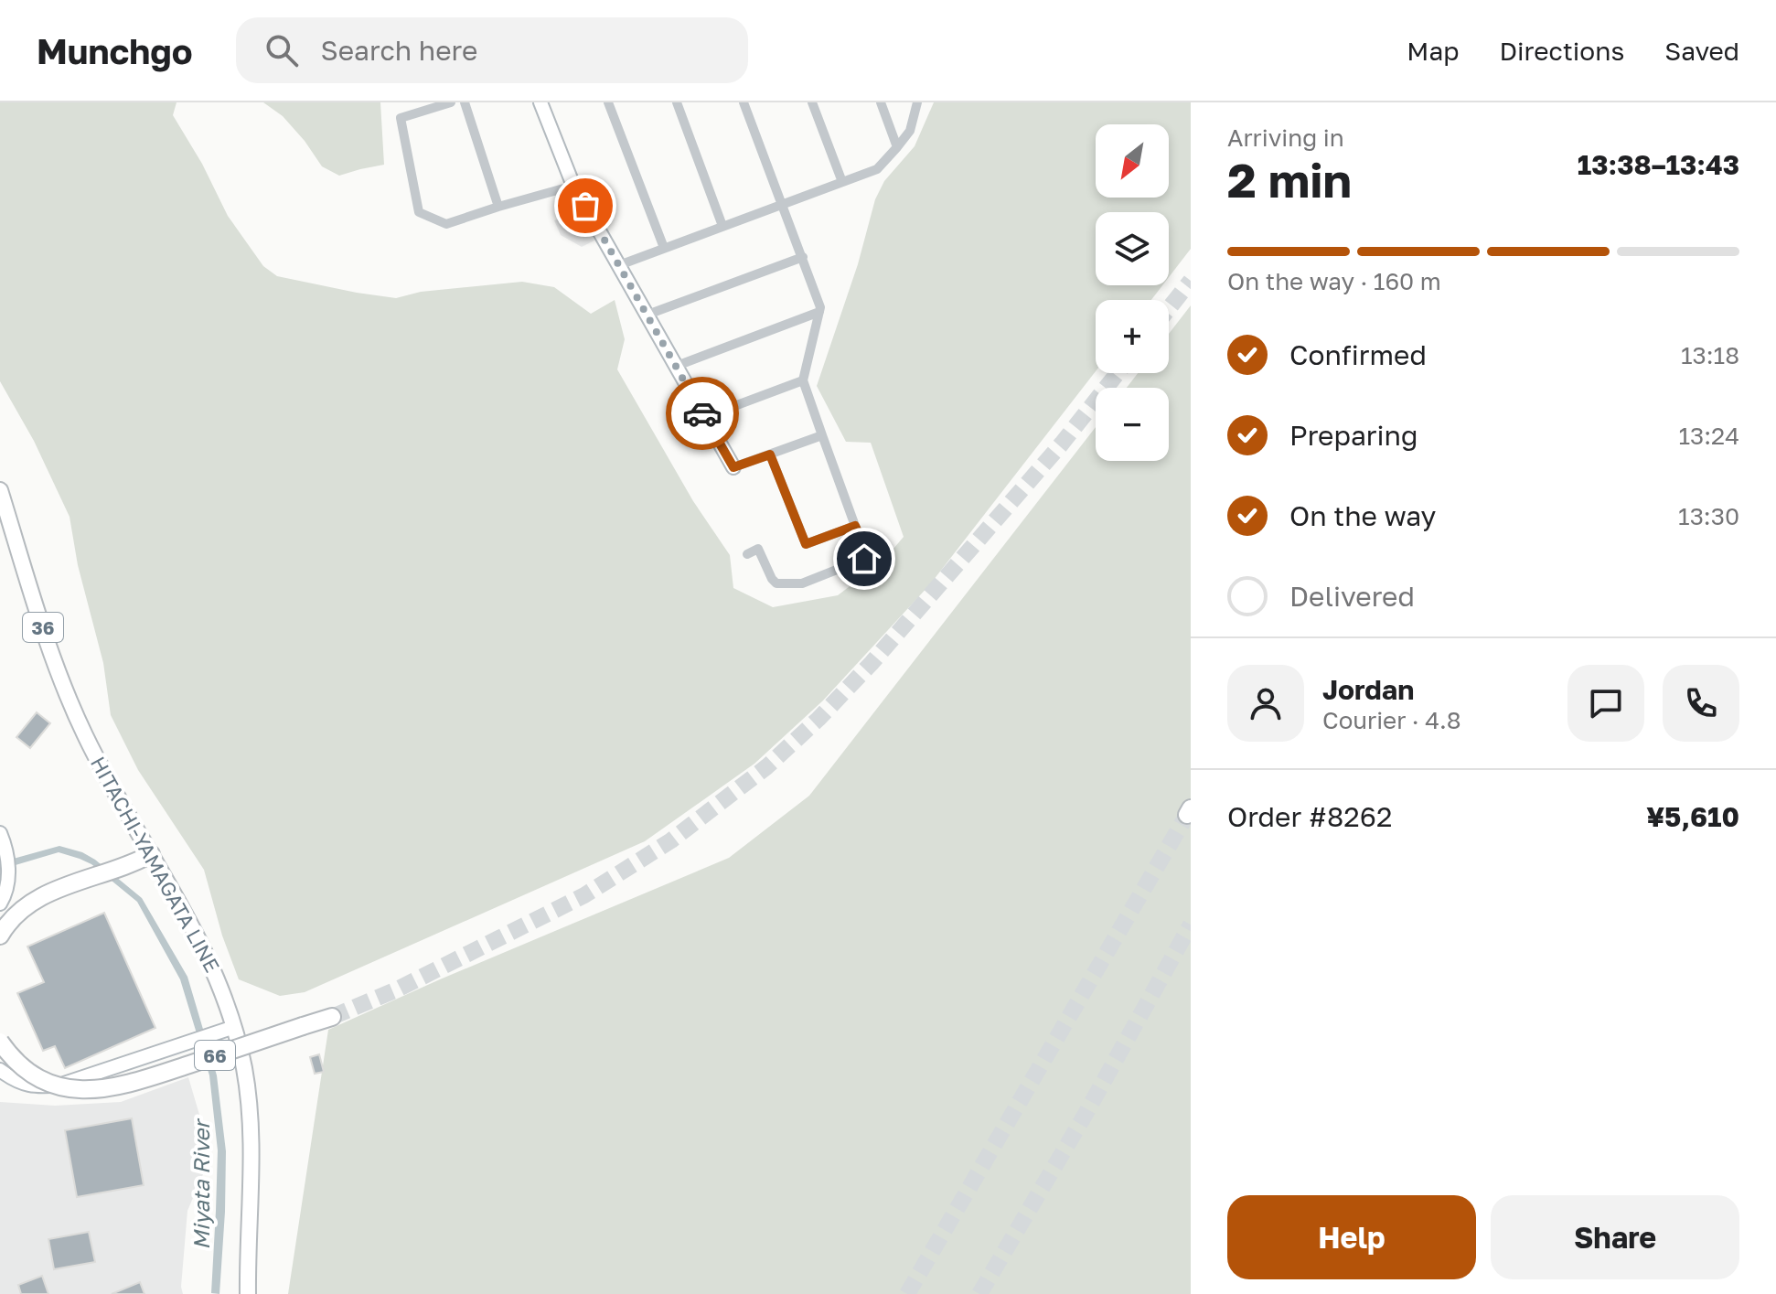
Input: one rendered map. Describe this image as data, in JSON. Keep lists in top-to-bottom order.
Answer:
{
  "streets": {
    "highway": ["66"],
    "main road": ["36", "HITACHI-YAMAGATA LINE"]
  },
  "water": ["Miyata River"],
  "north": "bottom left",
  "page": {
    "header": "Munchgo",
    "search": "Search here",
    "nav": ["Map", "Directions", "Saved"],
    "heading": ["2 min", "Arriving in", "13:38–13:43"],
    "panel": [
      "Jordan",
      "Courier · 4.8",
      "Order #8262",
      "¥5,610"
    ],
    "map_buttons": ["+", "−"],
    "bar": "On the way · 160 m",
    "list": [
      ["Confirmed", "13:18"],
      ["Preparing", "13:24"],
      ["On the way", "13:30"],
      "Delivered"
    ],
    "buttons": ["Help", "Share"]
  }
}
